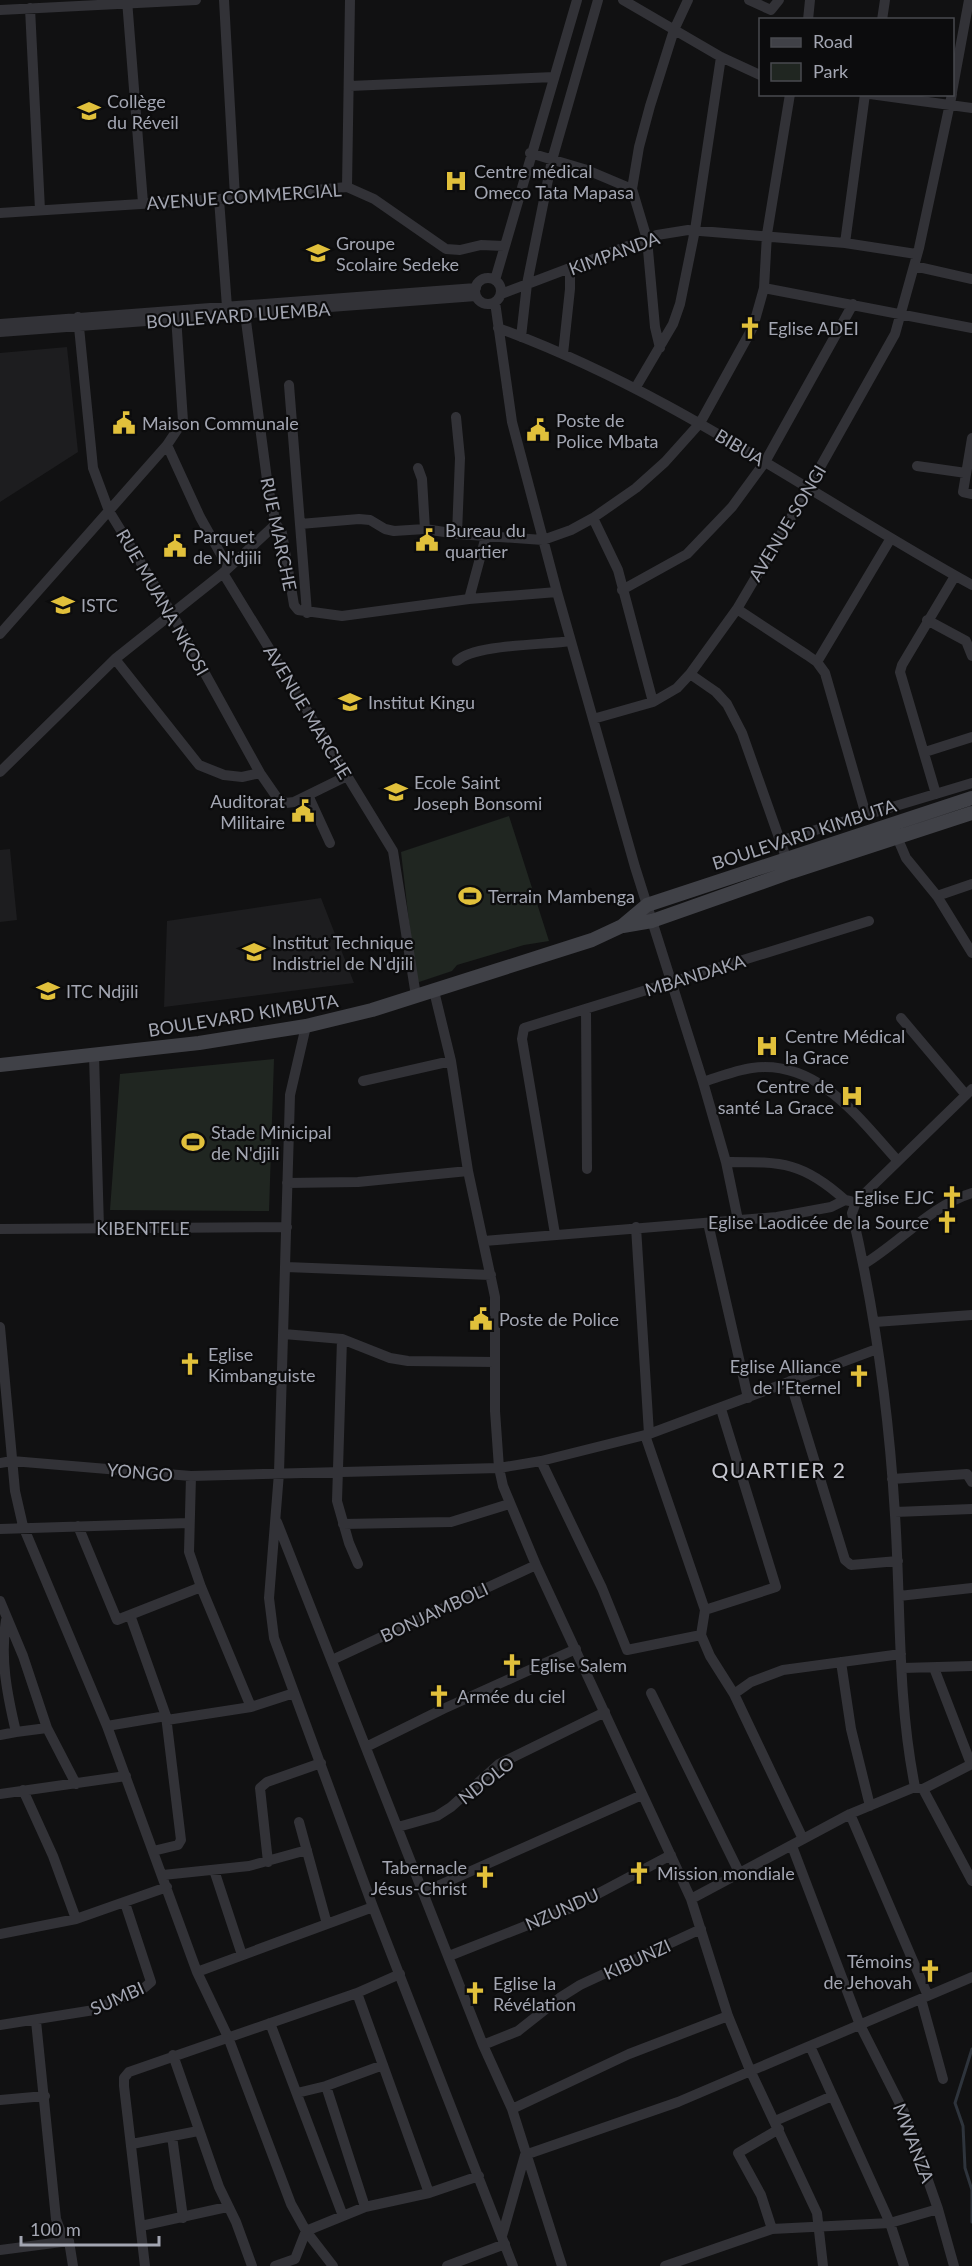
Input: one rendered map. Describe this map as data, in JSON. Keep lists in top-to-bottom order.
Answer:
{
  "streets": {
    "street": [
      "AVENUE COMMERCIAL",
      "KIMPANDA",
      "BOULEVARD LUEMBA",
      "BIBUA",
      "AVENUE SONGI",
      "RUE MARCHE",
      "RUE MUANA NKOSI",
      "AVENUE MARCHE",
      "BOULEVARD KIMBUTA",
      "MBANDAKA",
      "KIBENTELE",
      "YONGO",
      "BONJAMBOLI",
      "NDOLO",
      "NZUNDU",
      "KIBUNZI",
      "SUMBI",
      "MWANZA"
    ]
  },
  "crossings": [
    ["KIMPANDA", "BOULEVARD LUEMBA"],
    ["BOULEVARD LUEMBA", "RUE MARCHE"],
    ["BOULEVARD LUEMBA", "RUE MUANA NKOSI"],
    ["BIBUA", "AVENUE SONGI"],
    ["RUE MUANA NKOSI", "AVENUE MARCHE"],
    ["AVENUE MARCHE", "BOULEVARD KIMBUTA"]
  ],
  "districts": ["QUARTIER 2"],
  "places": {
    "school or university": [
      "Collège du Réveil",
      "Groupe Scolaire Sedeke",
      "ISTC",
      "Institut Kingu",
      "Ecole Saint Joseph Bonsomi",
      "Institut Technique Indistriel de N'djili",
      "ITC Ndjili"
    ],
    "hospital": ["Centre médical Omeco Tata Mapasa", "Centre Médical la Grace", "Centre de santé La Grace"],
    "church": [
      "Eglise ADEI",
      "Eglise EJC",
      "Eglise Laodicée de la Source",
      "Eglise Kimbanguiste",
      "Eglise Alliance de l'Eternel",
      "Eglise Salem",
      "Armée du ciel",
      "Mission mondiale",
      "Tabernacle Jésus-Christ",
      "Témoins de Jehovah",
      "Eglise la Révélation"
    ],
    "public building": [
      "Maison Communale",
      "Poste de Police Mbata",
      "Bureau du quartier",
      "Parquet de N'djili",
      "Auditorat Militaire",
      "Poste de Police"
    ],
    "sports": ["Terrain Mambenga", "Stade Minicipal de N'djili"]
  },
  "legend": ["Road", "Park"],
  "scale_bar": "100 m"
}
